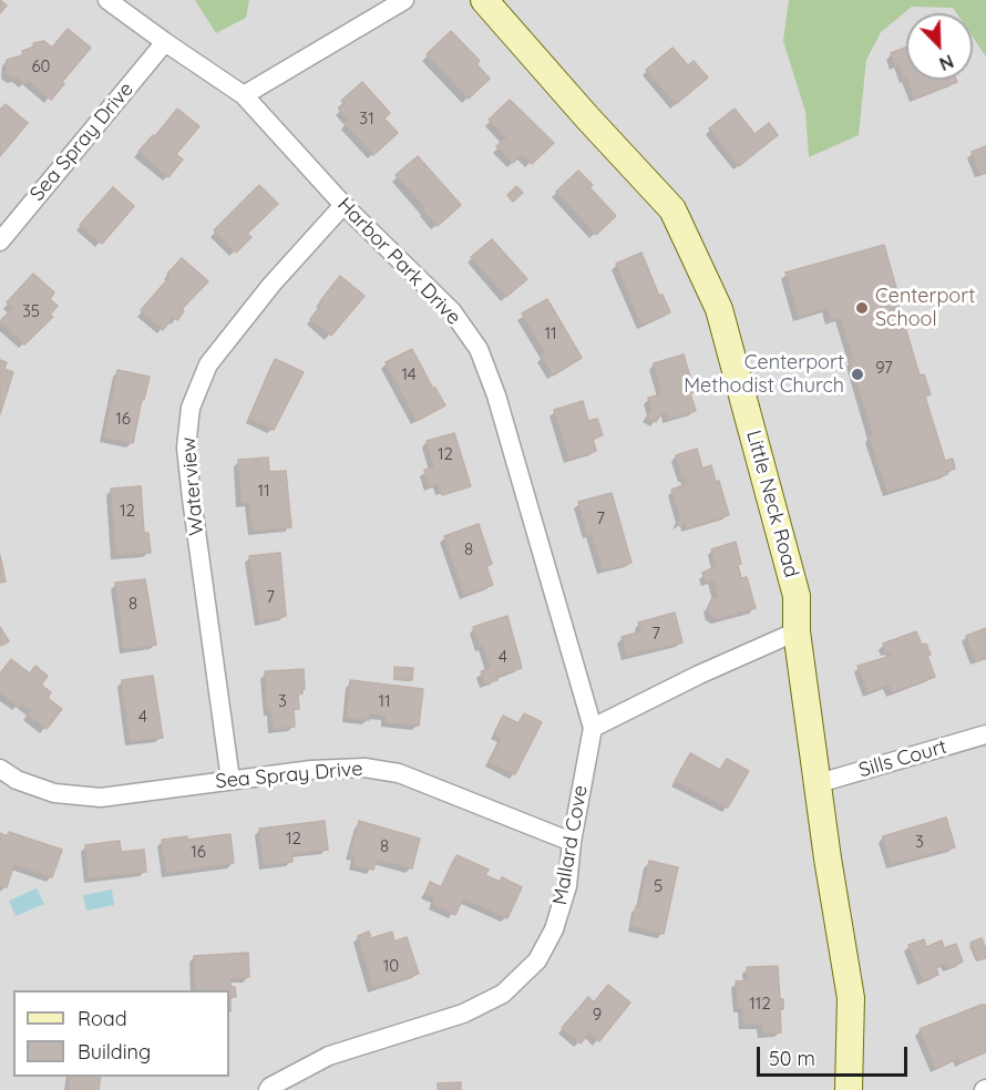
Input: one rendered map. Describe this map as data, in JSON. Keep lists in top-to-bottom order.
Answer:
{
  "streets": {
    "street": [
      "Sea Spray Drive",
      "Harbor Park Drive",
      "Waterview",
      "Little Neck Road",
      "Sills Court",
      "Mallard Cove"
    ]
  },
  "crossings": [
    ["Sea Spray Drive", "Harbor Park Drive"],
    ["Sea Spray Drive", "Waterview"],
    ["Sea Spray Drive", "Mallard Cove"],
    ["Harbor Park Drive", "Waterview"],
    ["Harbor Park Drive", "Mallard Cove"],
    ["Little Neck Road", "Sills Court"]
  ],
  "places": ["Centerport School", "Centerport Methodist Church"],
  "house_numbers": [
    "60",
    "31",
    "35",
    "11",
    "97",
    "14",
    "16",
    "12",
    "11",
    "12",
    "7",
    "8",
    "7",
    "8",
    "7",
    "4",
    "3",
    "11",
    "4",
    "12",
    "3",
    "8",
    "16",
    "5",
    "10",
    "112",
    "9"
  ],
  "legend": ["Road", "Building"],
  "scale_bar": "50 m",
  "north": "bottom right"
}
